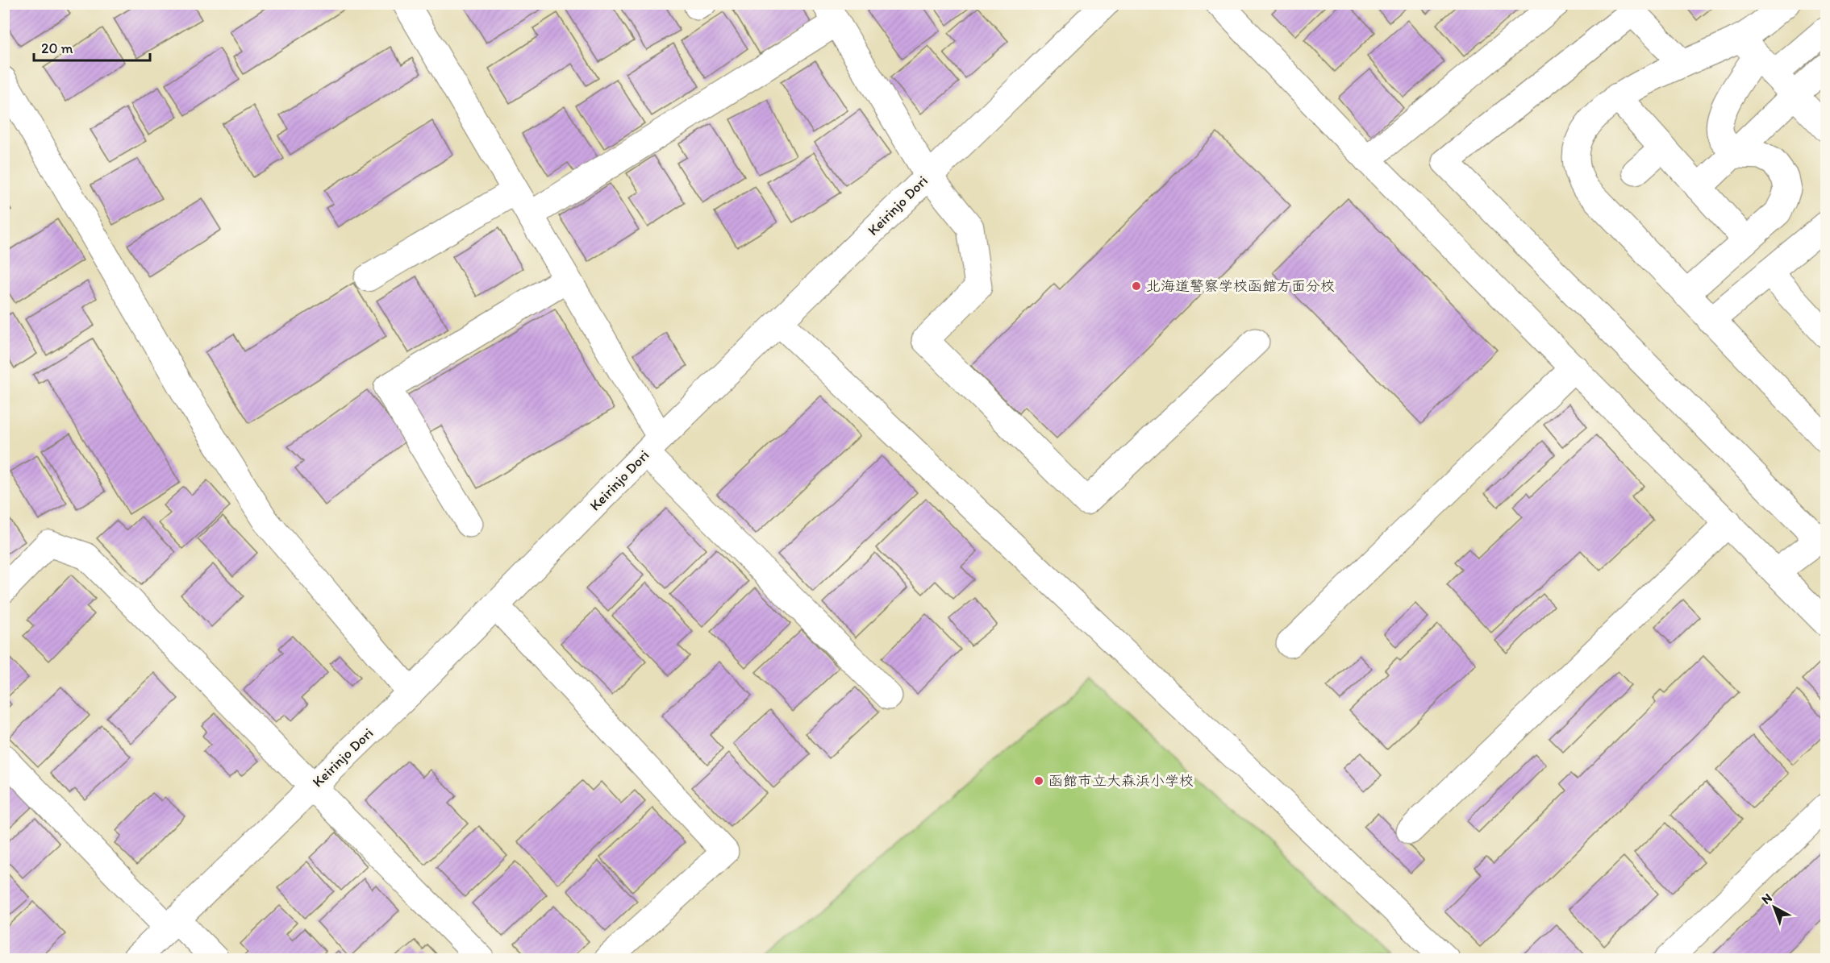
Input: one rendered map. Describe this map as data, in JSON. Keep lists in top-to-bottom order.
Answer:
{
  "streets": {
    "street": ["Keirinjo Dori"]
  },
  "places": ["北海道警察学校函館方面分校", "函館市立大森浜小学校"],
  "scale_bar": "20 m",
  "north": "top left"
}
